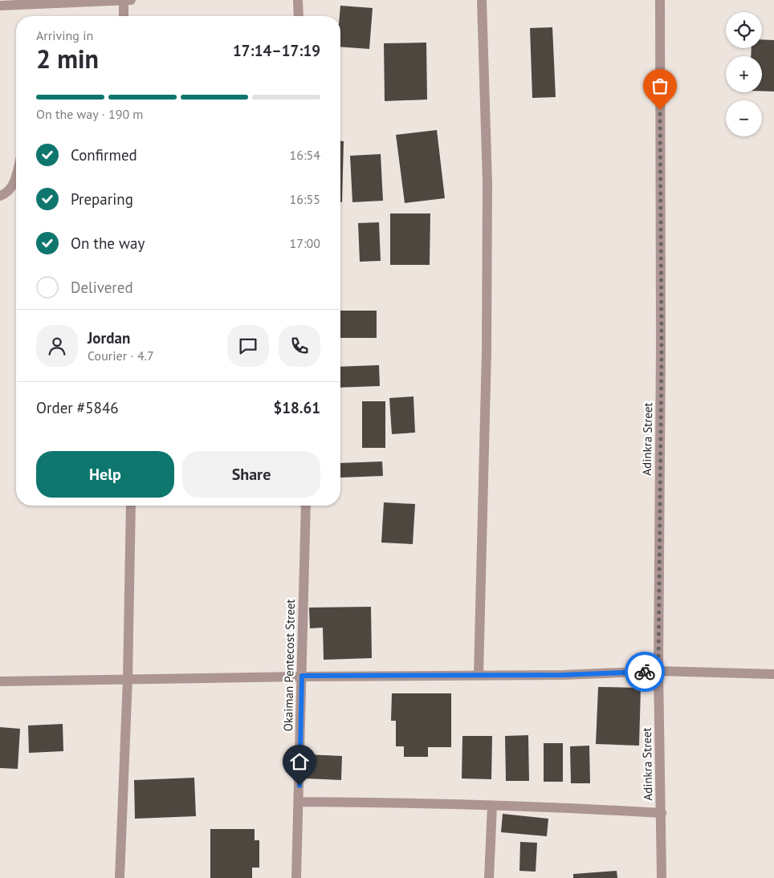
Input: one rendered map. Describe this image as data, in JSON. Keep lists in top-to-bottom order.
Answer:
{
  "streets": {
    "street": ["Adinkra Street", "Okaiman Pentecost Street"]
  },
  "page": {
    "map_buttons": ["+", "−"],
    "heading": ["2 min", "Arriving in", "17:14–17:19"],
    "panel": [
      "Jordan",
      "Courier · 4.7",
      "Order #5846",
      "$18.61"
    ],
    "bar": "On the way · 190 m",
    "list": [
      ["Confirmed", "16:54"],
      ["Preparing", "16:55"],
      ["On the way", "17:00"],
      "Delivered"
    ],
    "buttons": ["Help", "Share"]
  }
}
